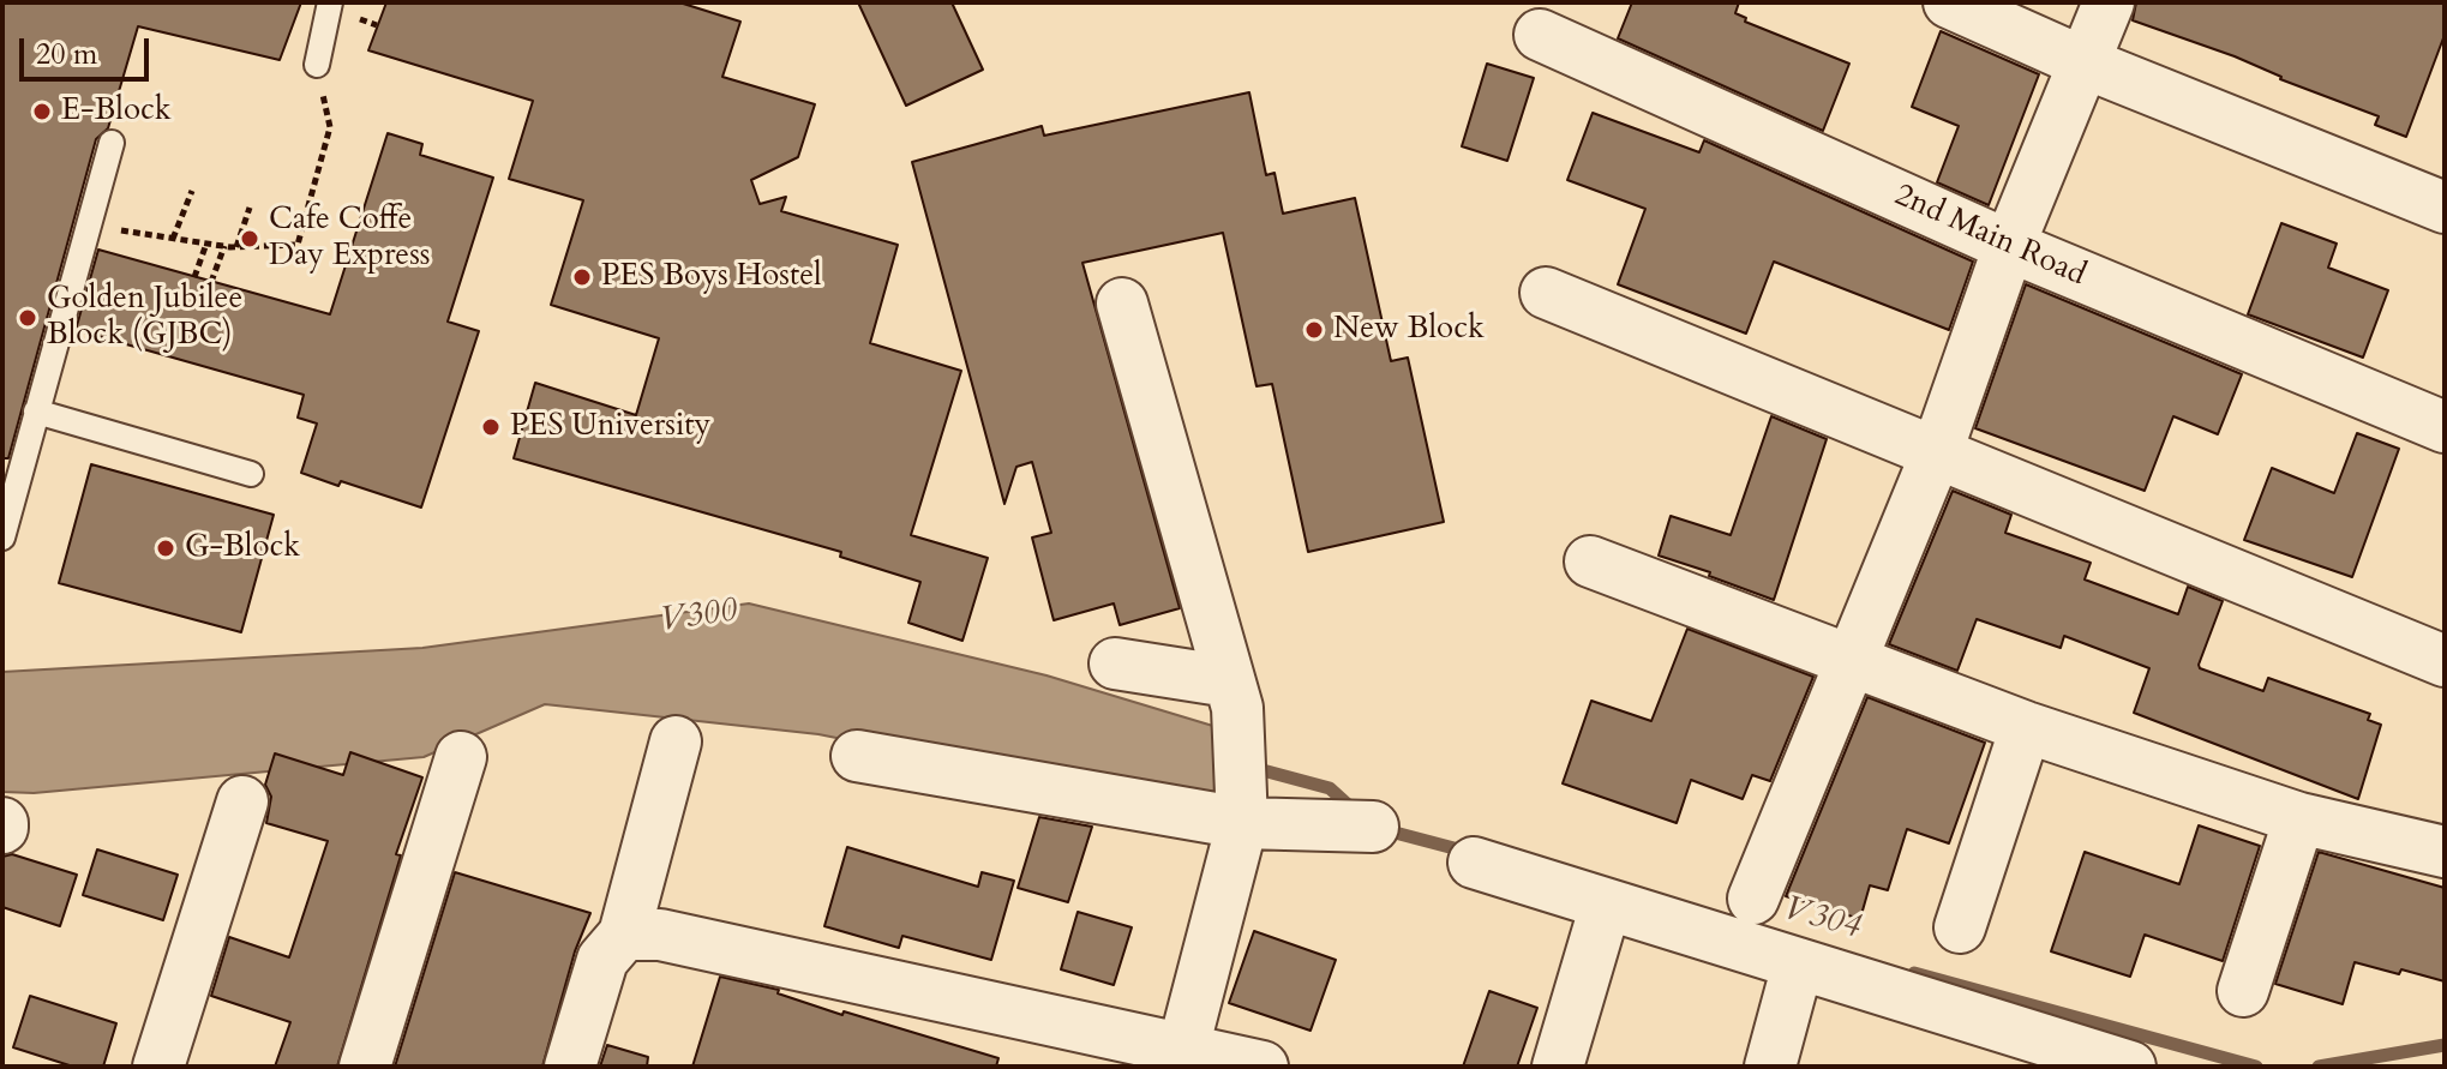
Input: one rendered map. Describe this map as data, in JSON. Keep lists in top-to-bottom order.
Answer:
{
  "streets": {
    "street": ["2nd Main Road"]
  },
  "water": ["V300", "V304"],
  "places": [
    "E-Block",
    "Cafe Coffe Day Express",
    "PES Boys Hostel",
    "Golden Jubilee Block (GJBC)",
    "New Block",
    "PES University",
    "G-Block"
  ],
  "scale_bar": "20 m"
}
